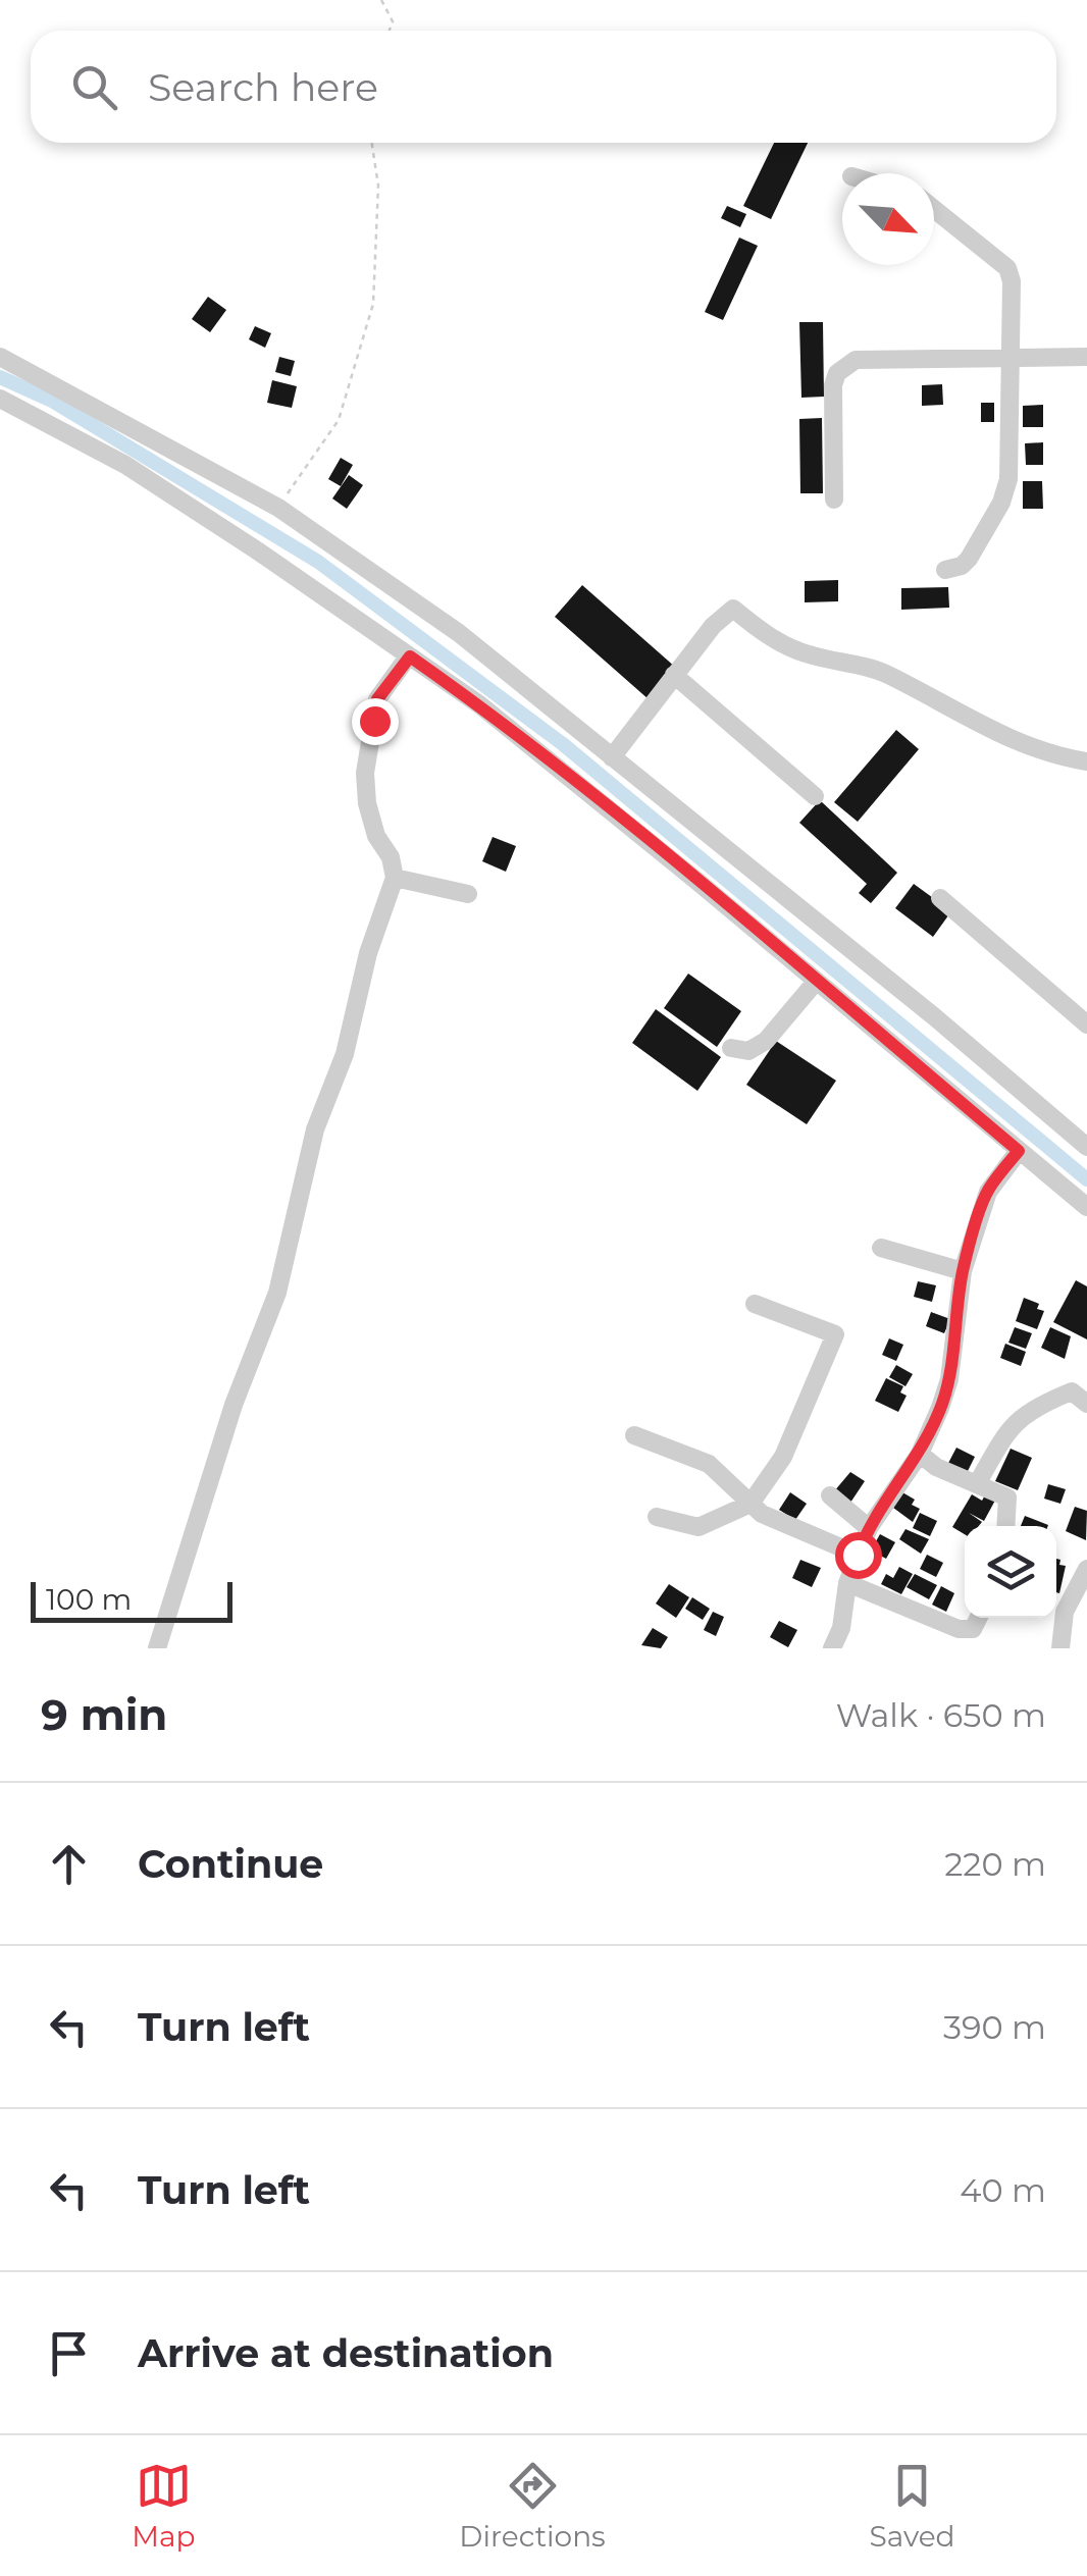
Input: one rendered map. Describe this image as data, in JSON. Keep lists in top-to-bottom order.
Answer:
{
  "scale_bar": "100 m",
  "north": "bottom right",
  "page": {
    "search": "Search here",
    "scale": "100 m",
    "heading": ["9 min", "Walk · 650 m"],
    "list": [
      ["Continue", "220 m"],
      ["Turn left", "390 m"],
      ["Turn left", "40 m"],
      "Arrive at destination"
    ],
    "nav": ["Map", "Directions", "Saved"]
  }
}
